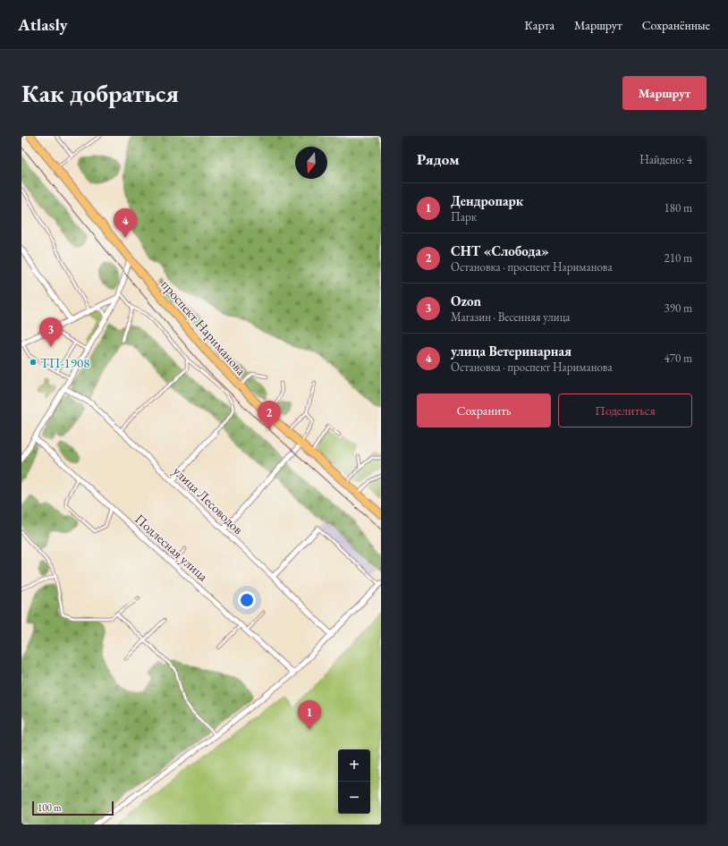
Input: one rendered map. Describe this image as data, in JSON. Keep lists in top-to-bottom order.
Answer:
{
  "streets": {
    "main road": ["проспект Нариманова"],
    "street": ["улица Лесоводов", "Подлесная улица"]
  },
  "places": ["ТП-1908"],
  "scale_bar": "100 m",
  "north": "bottom",
  "page": {
    "header": "Atlasly",
    "nav": ["Карта", "Маршрут", "Сохранённые"],
    "buttons": [
      "Маршрут",
      ["Сохранить", "Поделиться"]
    ],
    "title": "Как добраться",
    "heading": ["Рядом", "Найдено: 4"],
    "list": [
      {
        "mark": "1",
        "name": "Дендропарк",
        "note": "Парк",
        "value": "180 m"
      },
      {
        "mark": "2",
        "name": "СНТ «Слобода»",
        "note": "Остановка · проспект Нариманова",
        "value": "210 m"
      },
      {
        "mark": "3",
        "name": "Ozon",
        "note": "Магазин · Весенняя улица",
        "value": "390 m"
      },
      {
        "mark": "4",
        "name": "улица Ветеринарная",
        "note": "Остановка · проспект Нариманова",
        "value": "470 m"
      }
    ],
    "pins": [
      "4",
      "3",
      "2",
      "1"
    ],
    "map_buttons": ["+", "−"],
    "scale": "100 m"
  }
}
